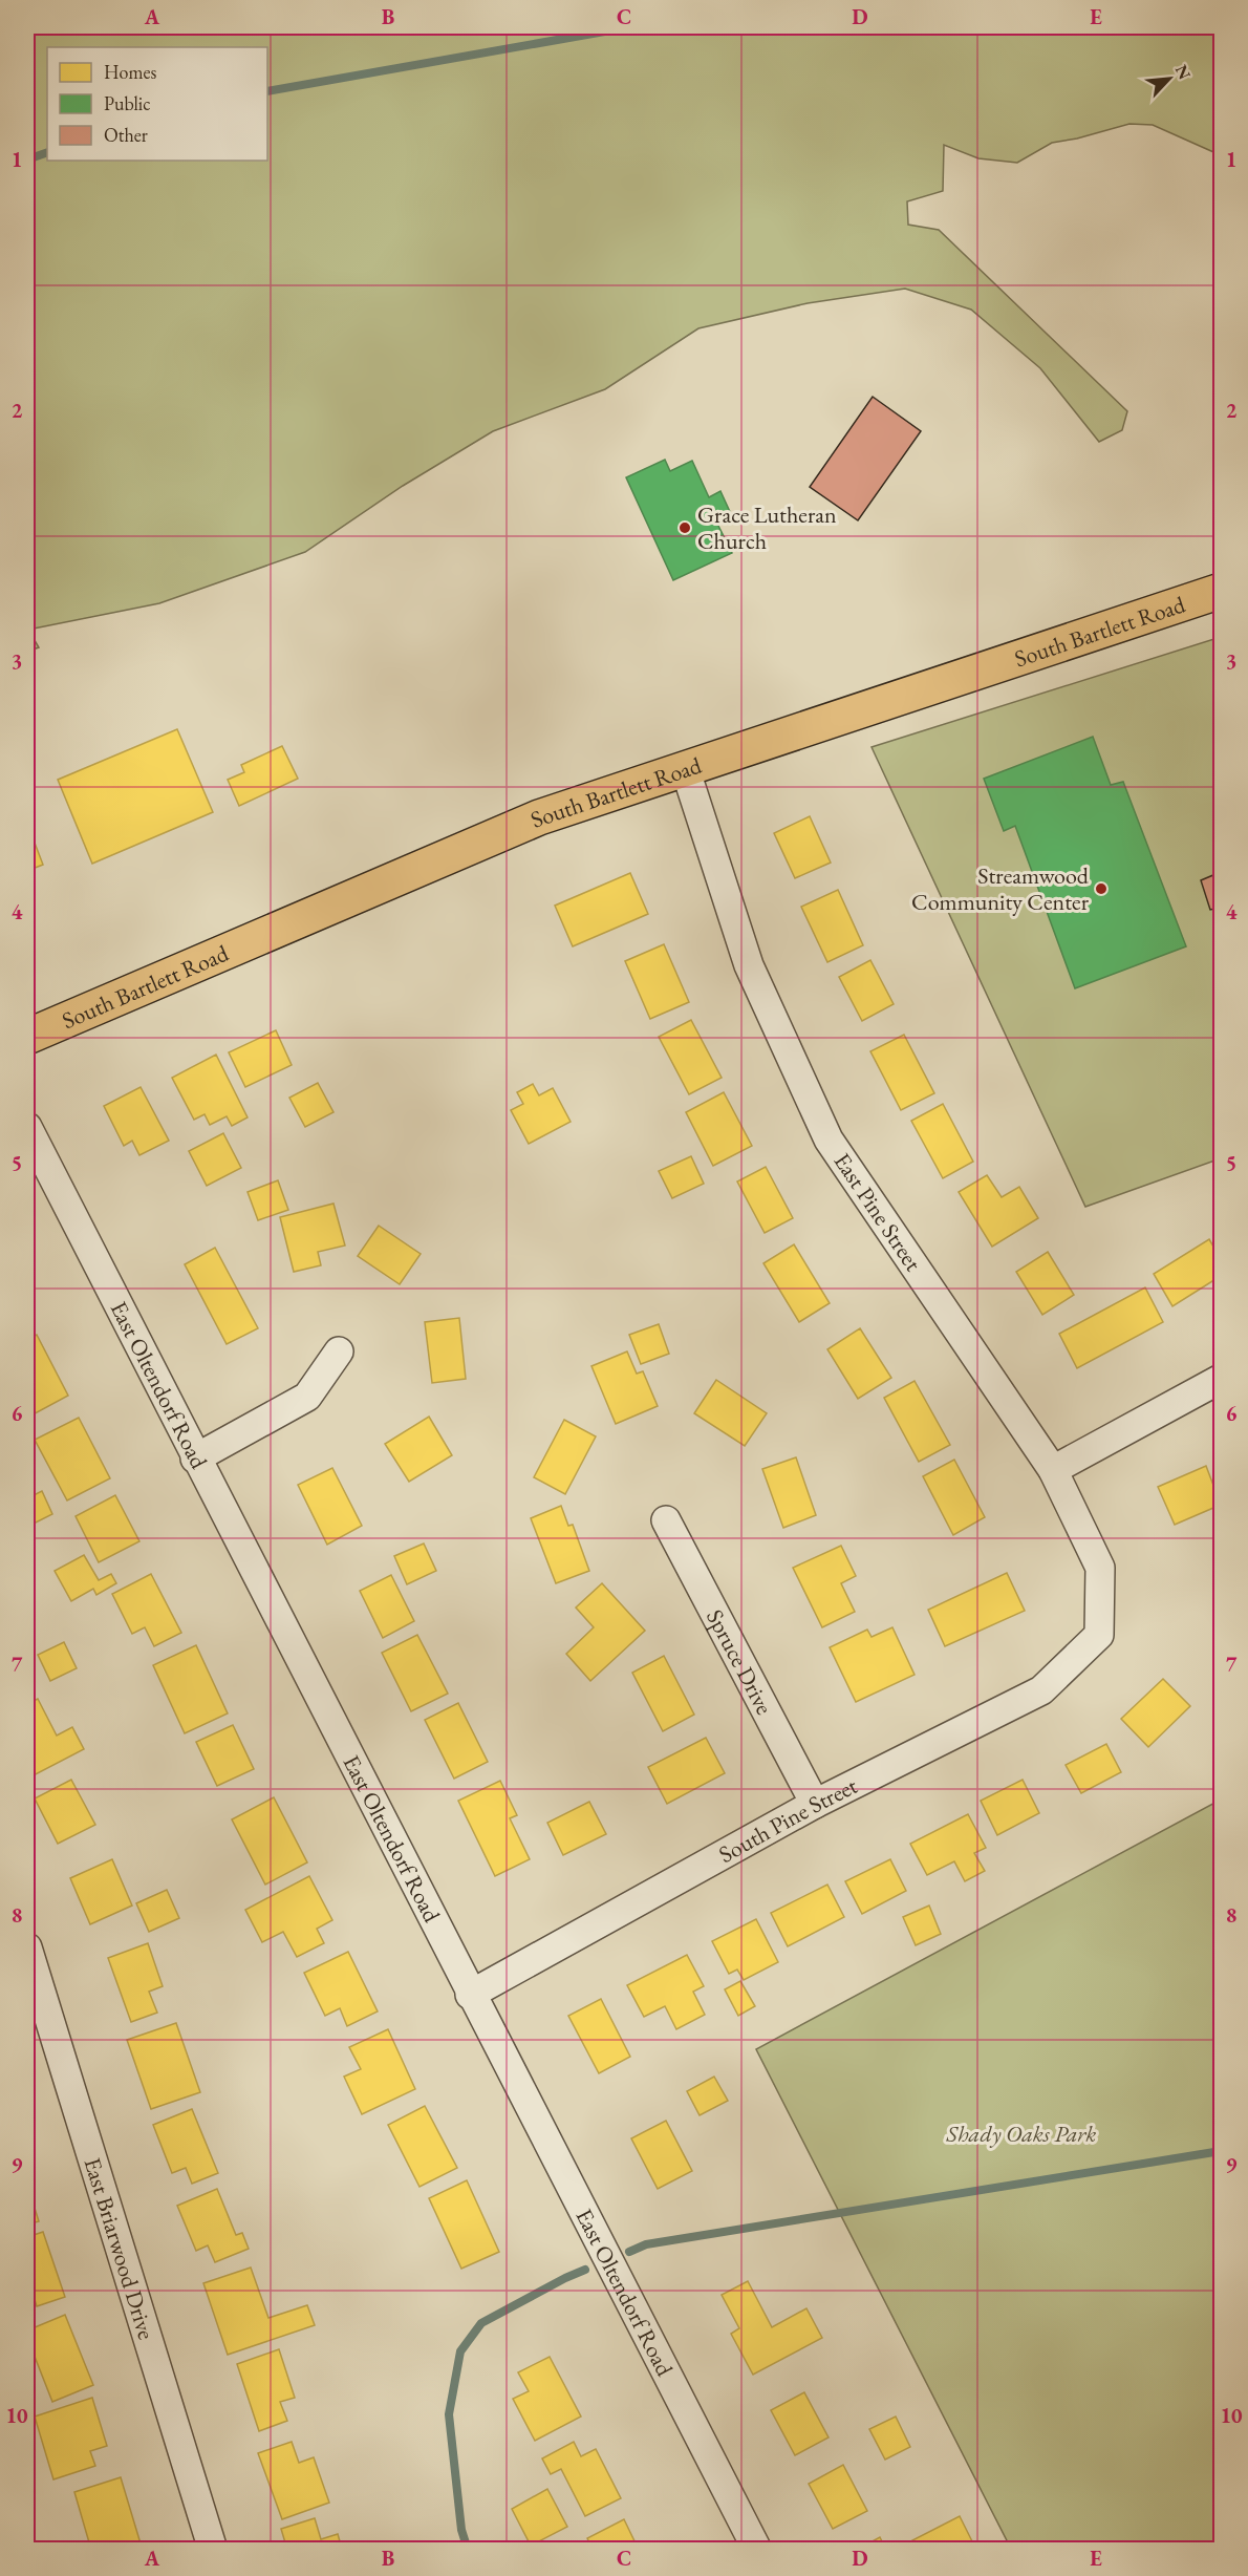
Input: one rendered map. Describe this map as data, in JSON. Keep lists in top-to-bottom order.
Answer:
{
  "streets": {
    "main road": ["South Bartlett Road"],
    "street": [
      "East Pine Street",
      "East Oltendorf Road",
      "Spruce Drive",
      "South Pine Street",
      "East Briarwood Drive"
    ]
  },
  "crossings": [
    ["South Bartlett Road", "East Pine Street"],
    ["East Pine Street", "South Pine Street"],
    ["East Oltendorf Road", "South Pine Street"],
    ["Spruce Drive", "South Pine Street"]
  ],
  "parks": ["Shady Oaks Park"],
  "places": ["Grace Lutheran Church", "Streamwood Community Center"],
  "legend": ["Homes", "Public", "Other"],
  "north": "top right",
  "grid": {
    "columns": [
      "A",
      "B",
      "C",
      "D",
      "E"
    ],
    "rows": [
      "1",
      "2",
      "3",
      "4",
      "5",
      "6",
      "7",
      "8",
      "9",
      "10"
    ]
  }
}
